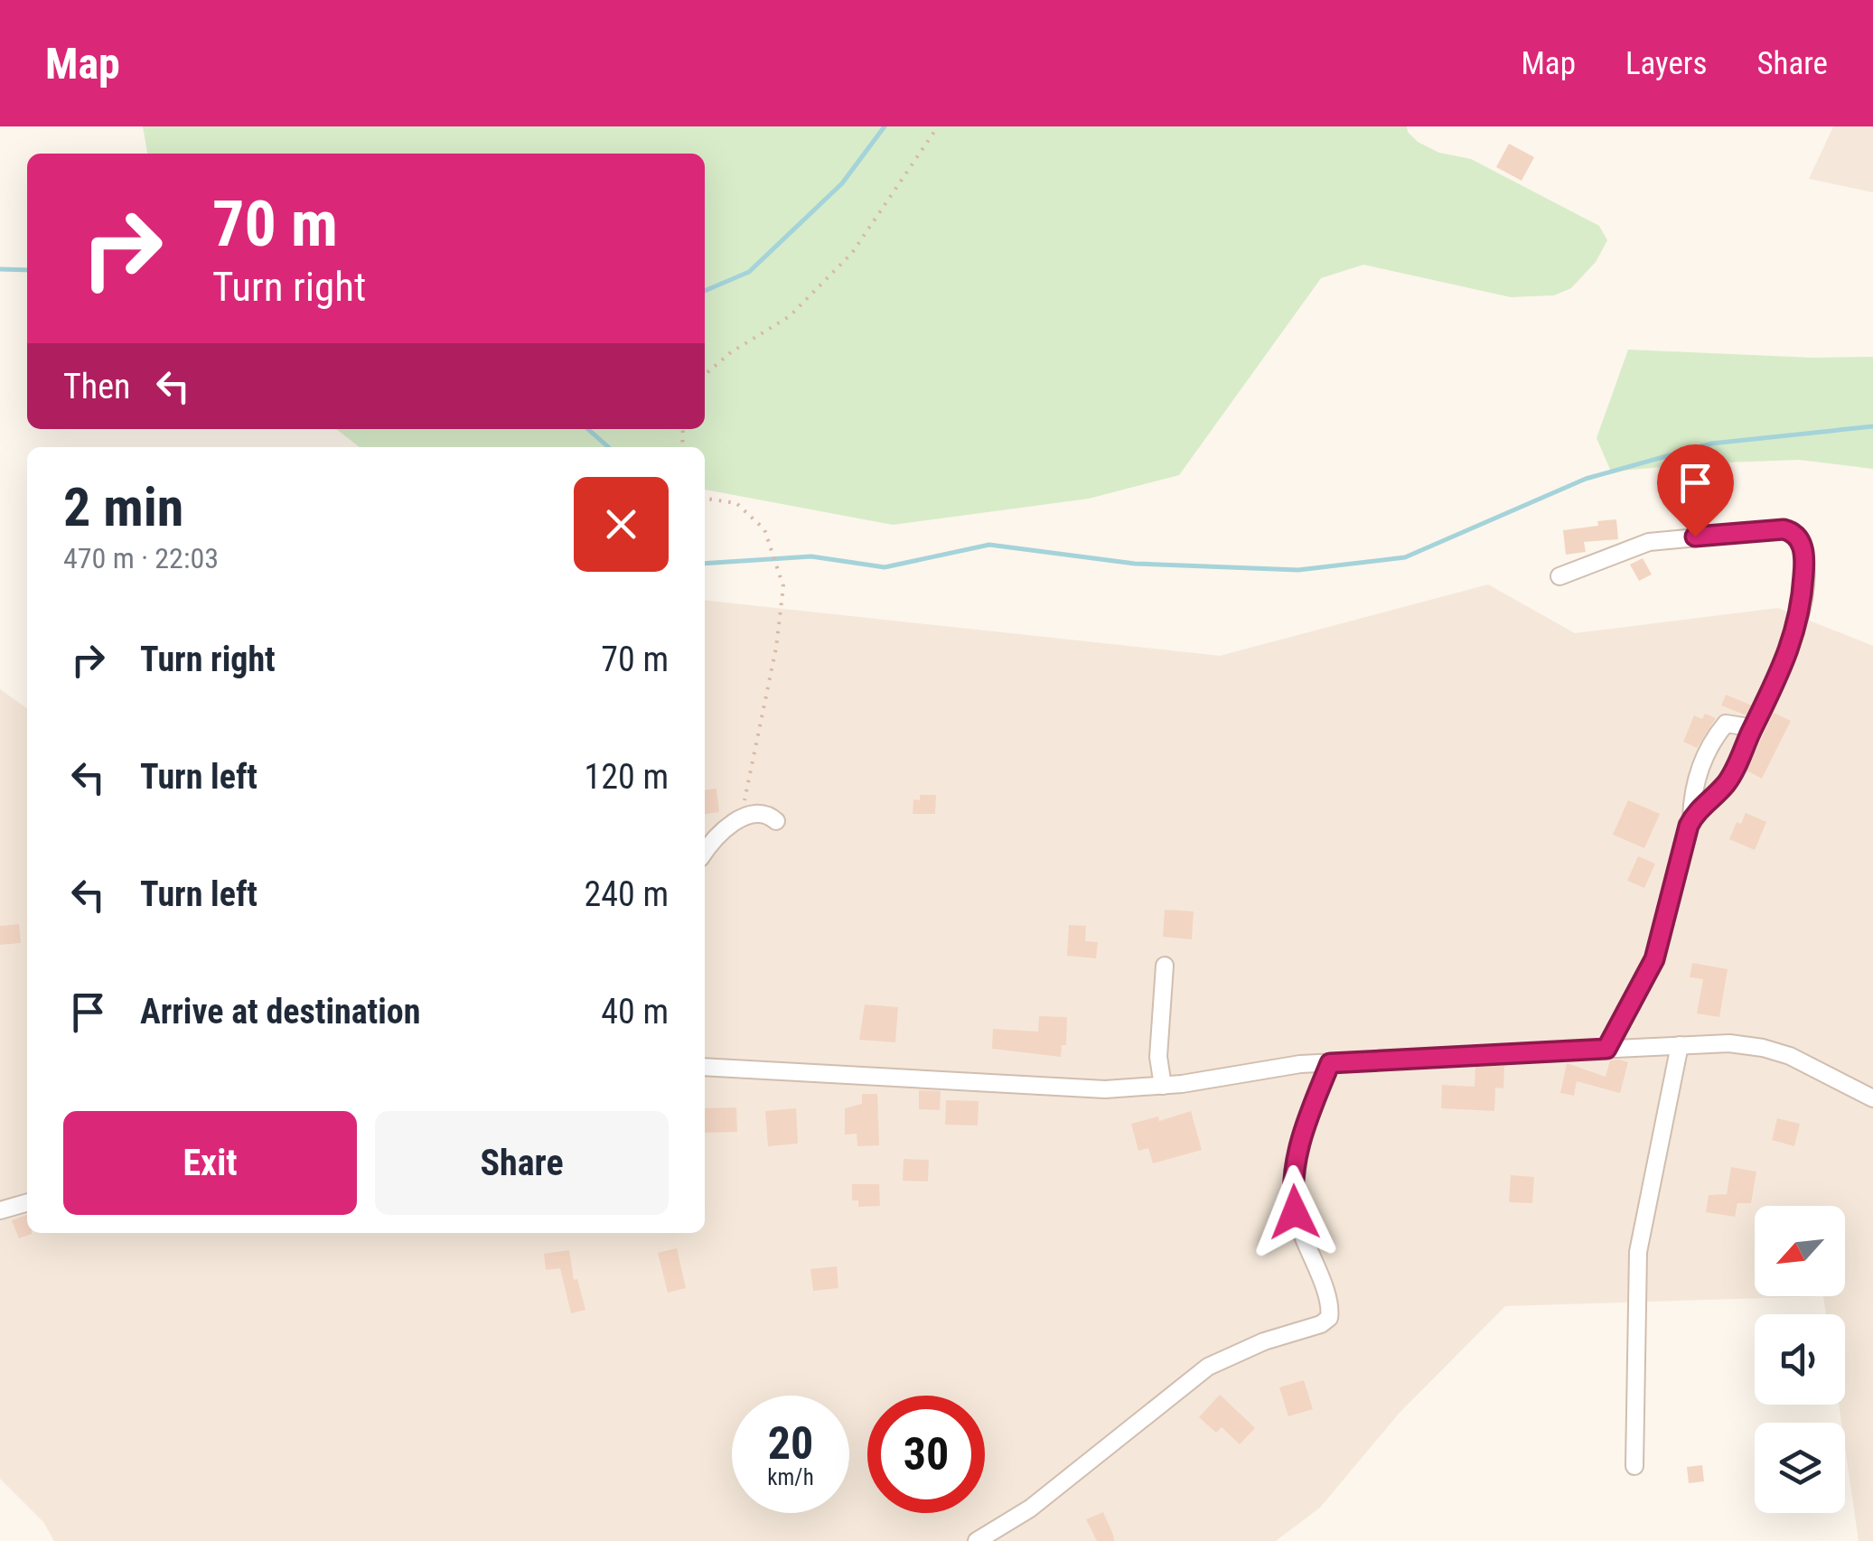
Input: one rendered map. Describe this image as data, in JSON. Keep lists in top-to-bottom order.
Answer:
{
  "north": "bottom left",
  "page": {
    "header": "Map",
    "nav": ["Map", "Layers", "Share"],
    "turn": ["70 m", "Turn right"],
    "then": "Then",
    "heading": ["2 min", "470 m · 22:03"],
    "list": [
      {
        "name": "Turn right",
        "value": "70 m"
      },
      {
        "name": "Turn left",
        "value": "120 m"
      },
      {
        "name": "Turn left",
        "value": "240 m"
      },
      {
        "name": "Arrive at destination",
        "value": "40 m"
      }
    ],
    "buttons": ["Exit", "Share"],
    "speed": "20 km/h",
    "limit": "30"
  }
}
